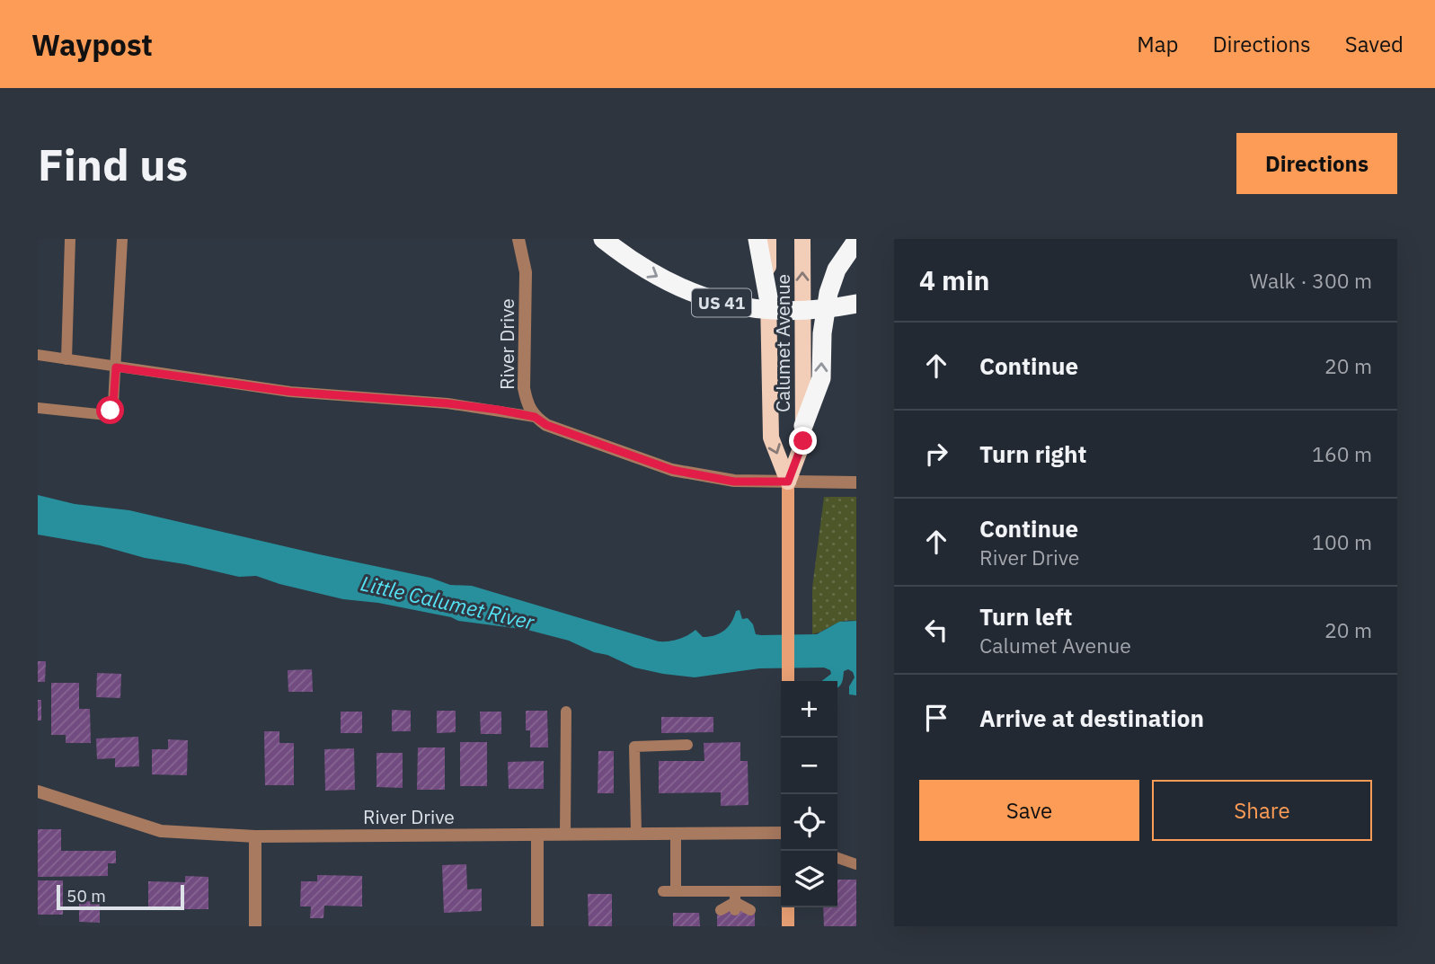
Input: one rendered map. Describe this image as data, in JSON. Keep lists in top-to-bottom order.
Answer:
{
  "streets": {
    "highway": ["US 41"],
    "main road": ["Calumet Avenue"],
    "street": ["River Drive"]
  },
  "water": ["Little Calumet River"],
  "scale_bar": "50 m",
  "page": {
    "header": "Waypost",
    "nav": ["Map", "Directions", "Saved"],
    "buttons": [
      "Directions",
      ["Save", "Share"]
    ],
    "title": "Find us",
    "heading": ["4 min", "Walk · 300 m"],
    "list": [
      ["Continue", "20 m"],
      ["Turn right", "160 m"],
      ["Continue", "River Drive", "100 m"],
      ["Turn left", "Calumet Avenue", "20 m"],
      "Arrive at destination"
    ],
    "map_buttons": ["+", "−"],
    "scale": "50 m"
  }
}
